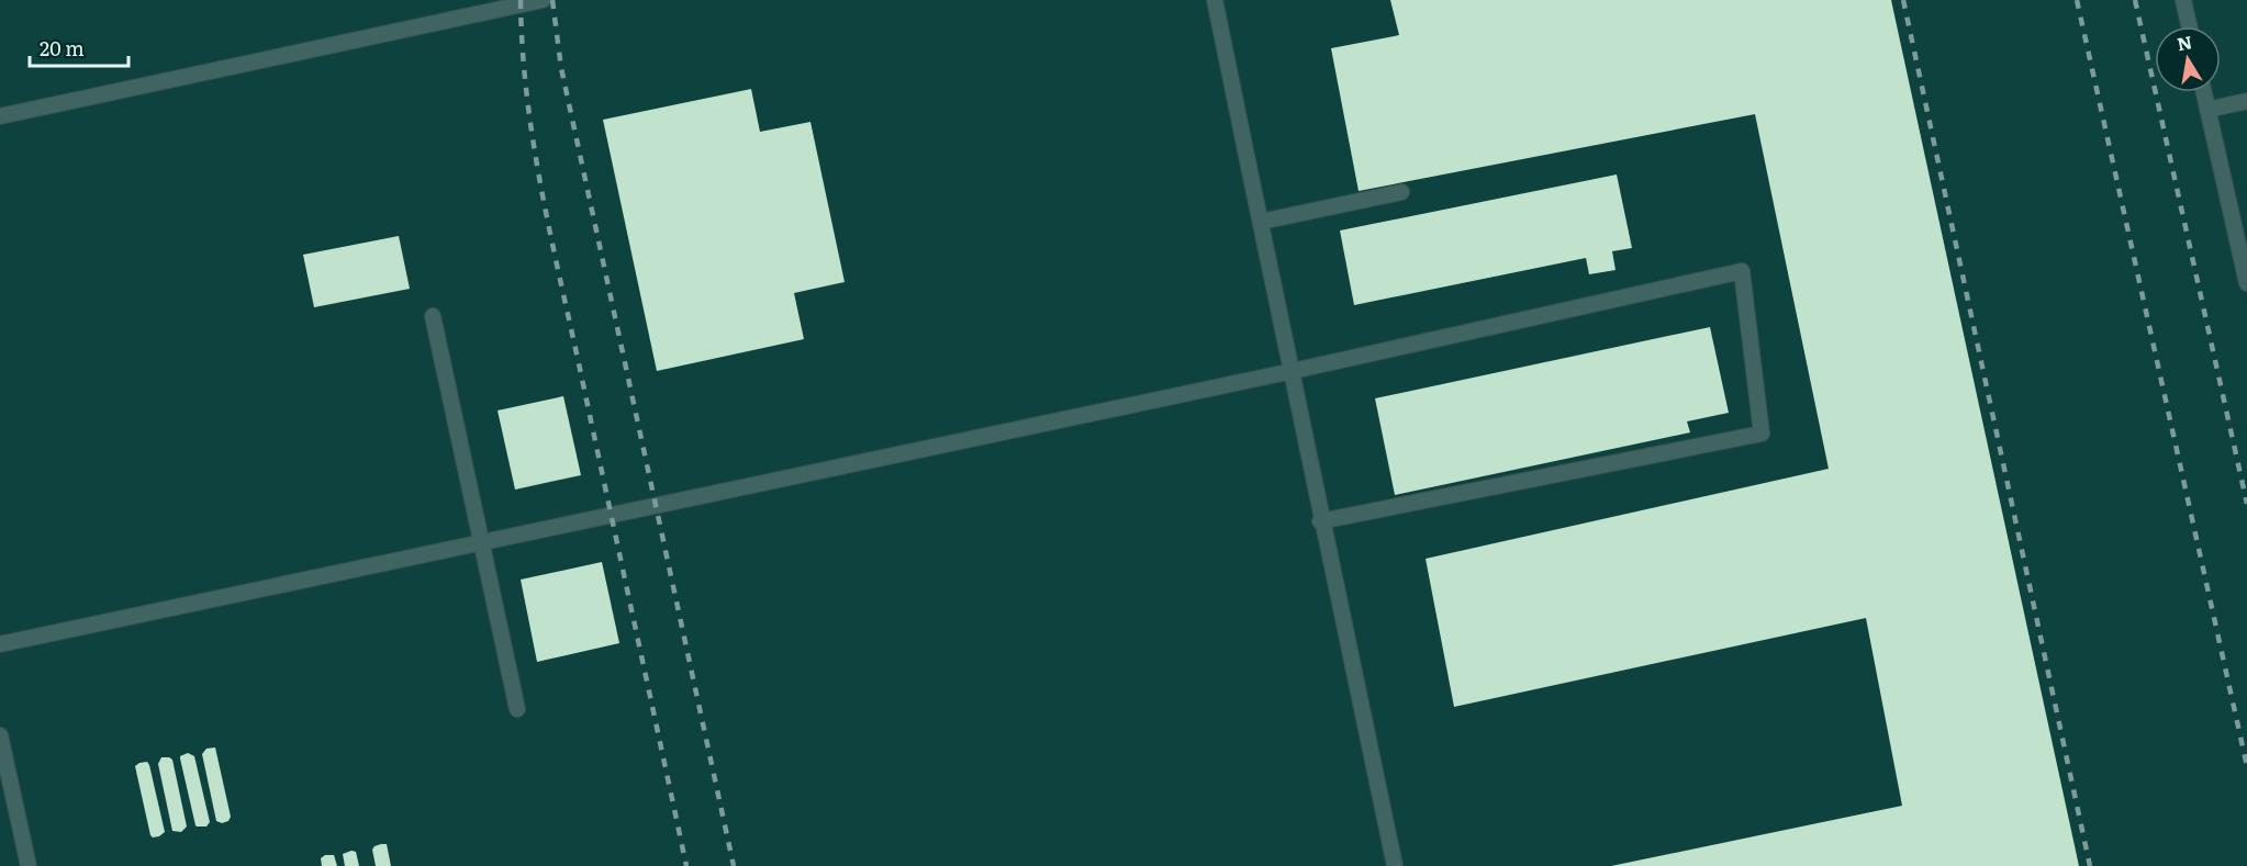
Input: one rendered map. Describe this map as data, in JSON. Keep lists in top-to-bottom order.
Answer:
{
  "scale_bar": "20 m",
  "north": "top"
}
